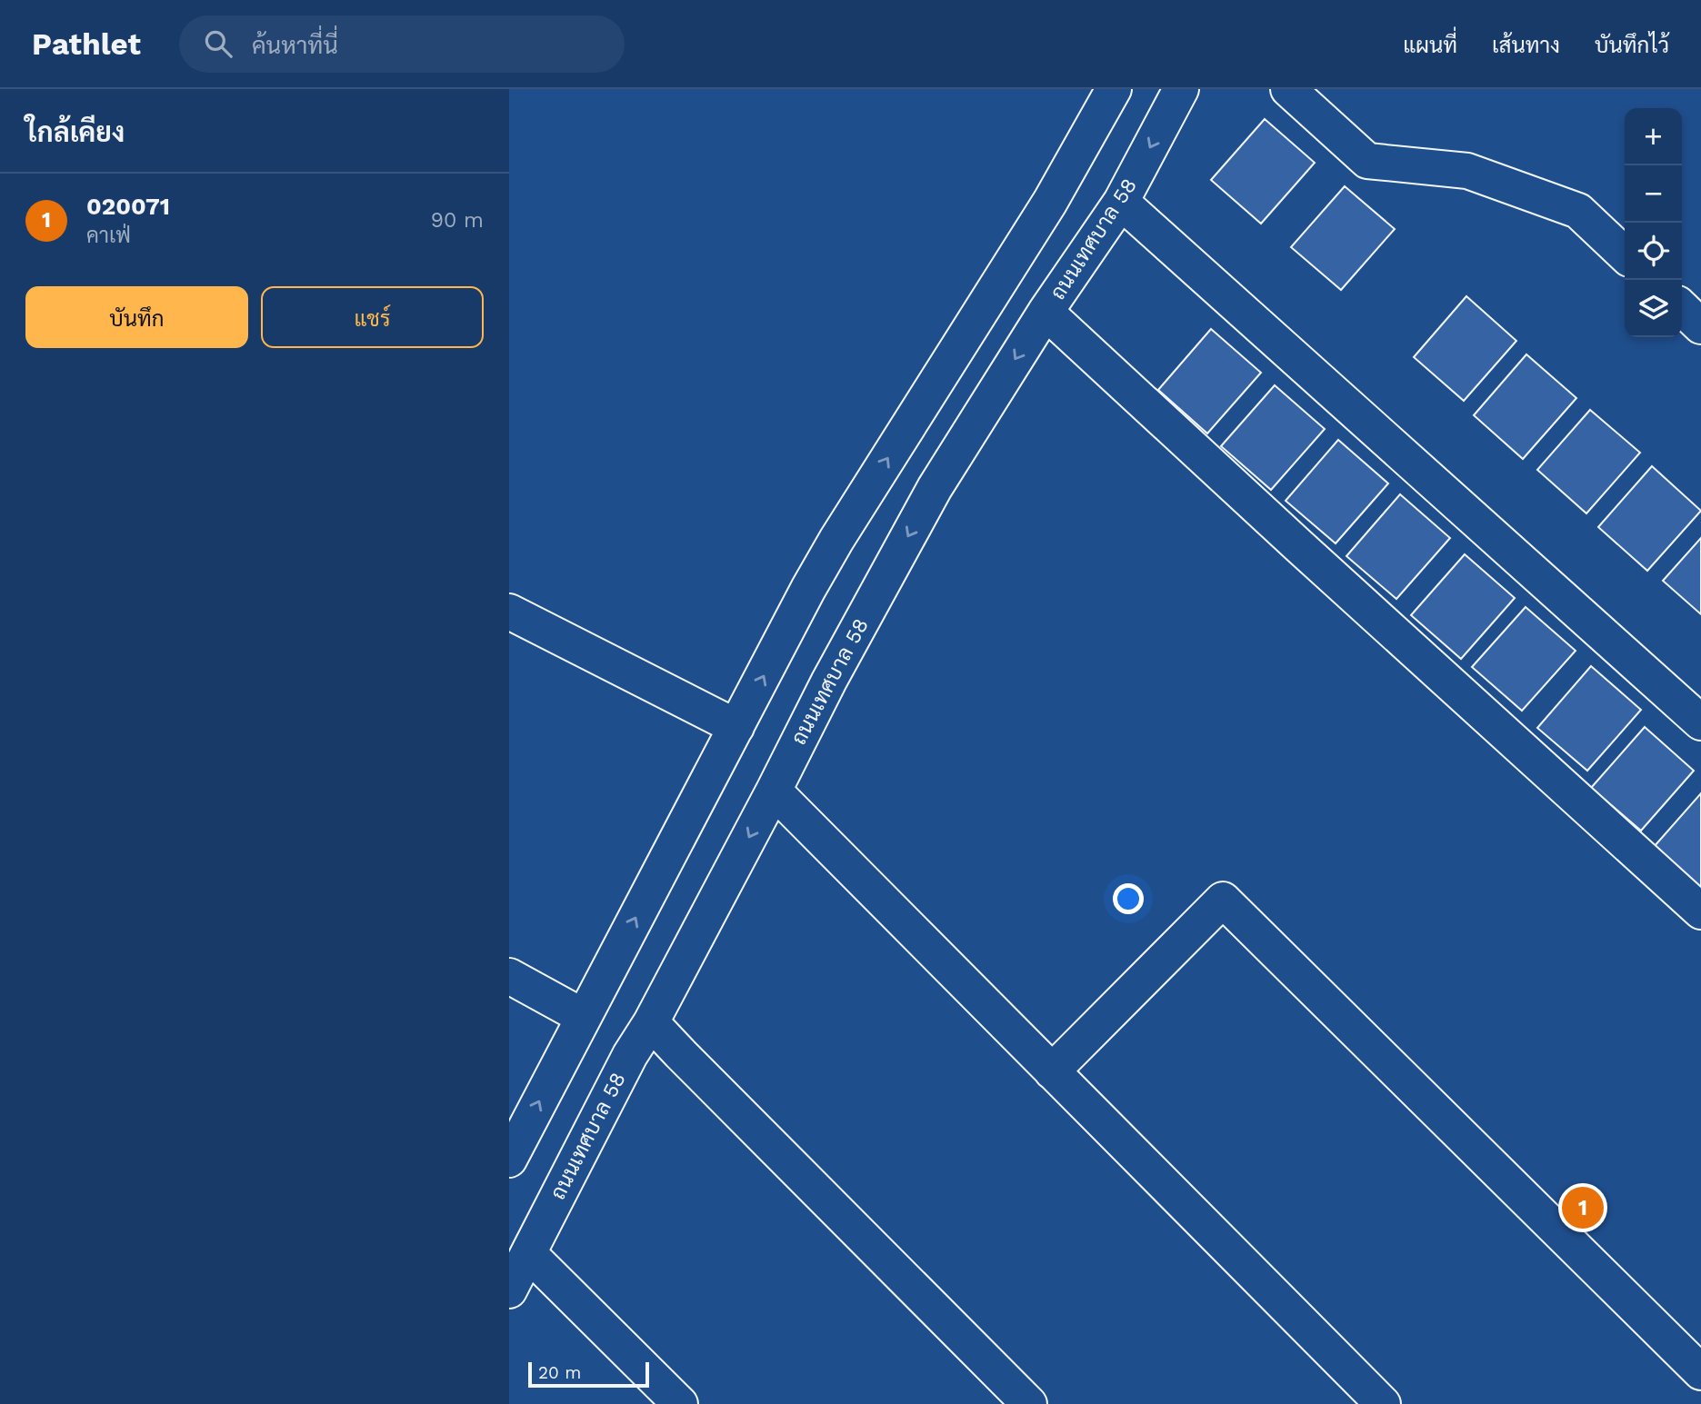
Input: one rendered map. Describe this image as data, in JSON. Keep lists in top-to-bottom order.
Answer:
{
  "streets": {
    "street": ["ถนนเทศบาล 58"]
  },
  "scale_bar": "20 m",
  "page": {
    "header": "Pathlet",
    "search": "ค้นหาที่นี่",
    "nav": ["แผนที่", "เส้นทาง", "บันทึกไว้"],
    "heading": "ใกล้เคียง",
    "map_buttons": ["+", "−"],
    "list": [
      {
        "mark": "1",
        "name": "020071",
        "note": "คาเฟ่",
        "value": "90 m"
      }
    ],
    "buttons": ["บันทึก", "แชร์"],
    "pins": "1",
    "scale": "20 m"
  }
}
